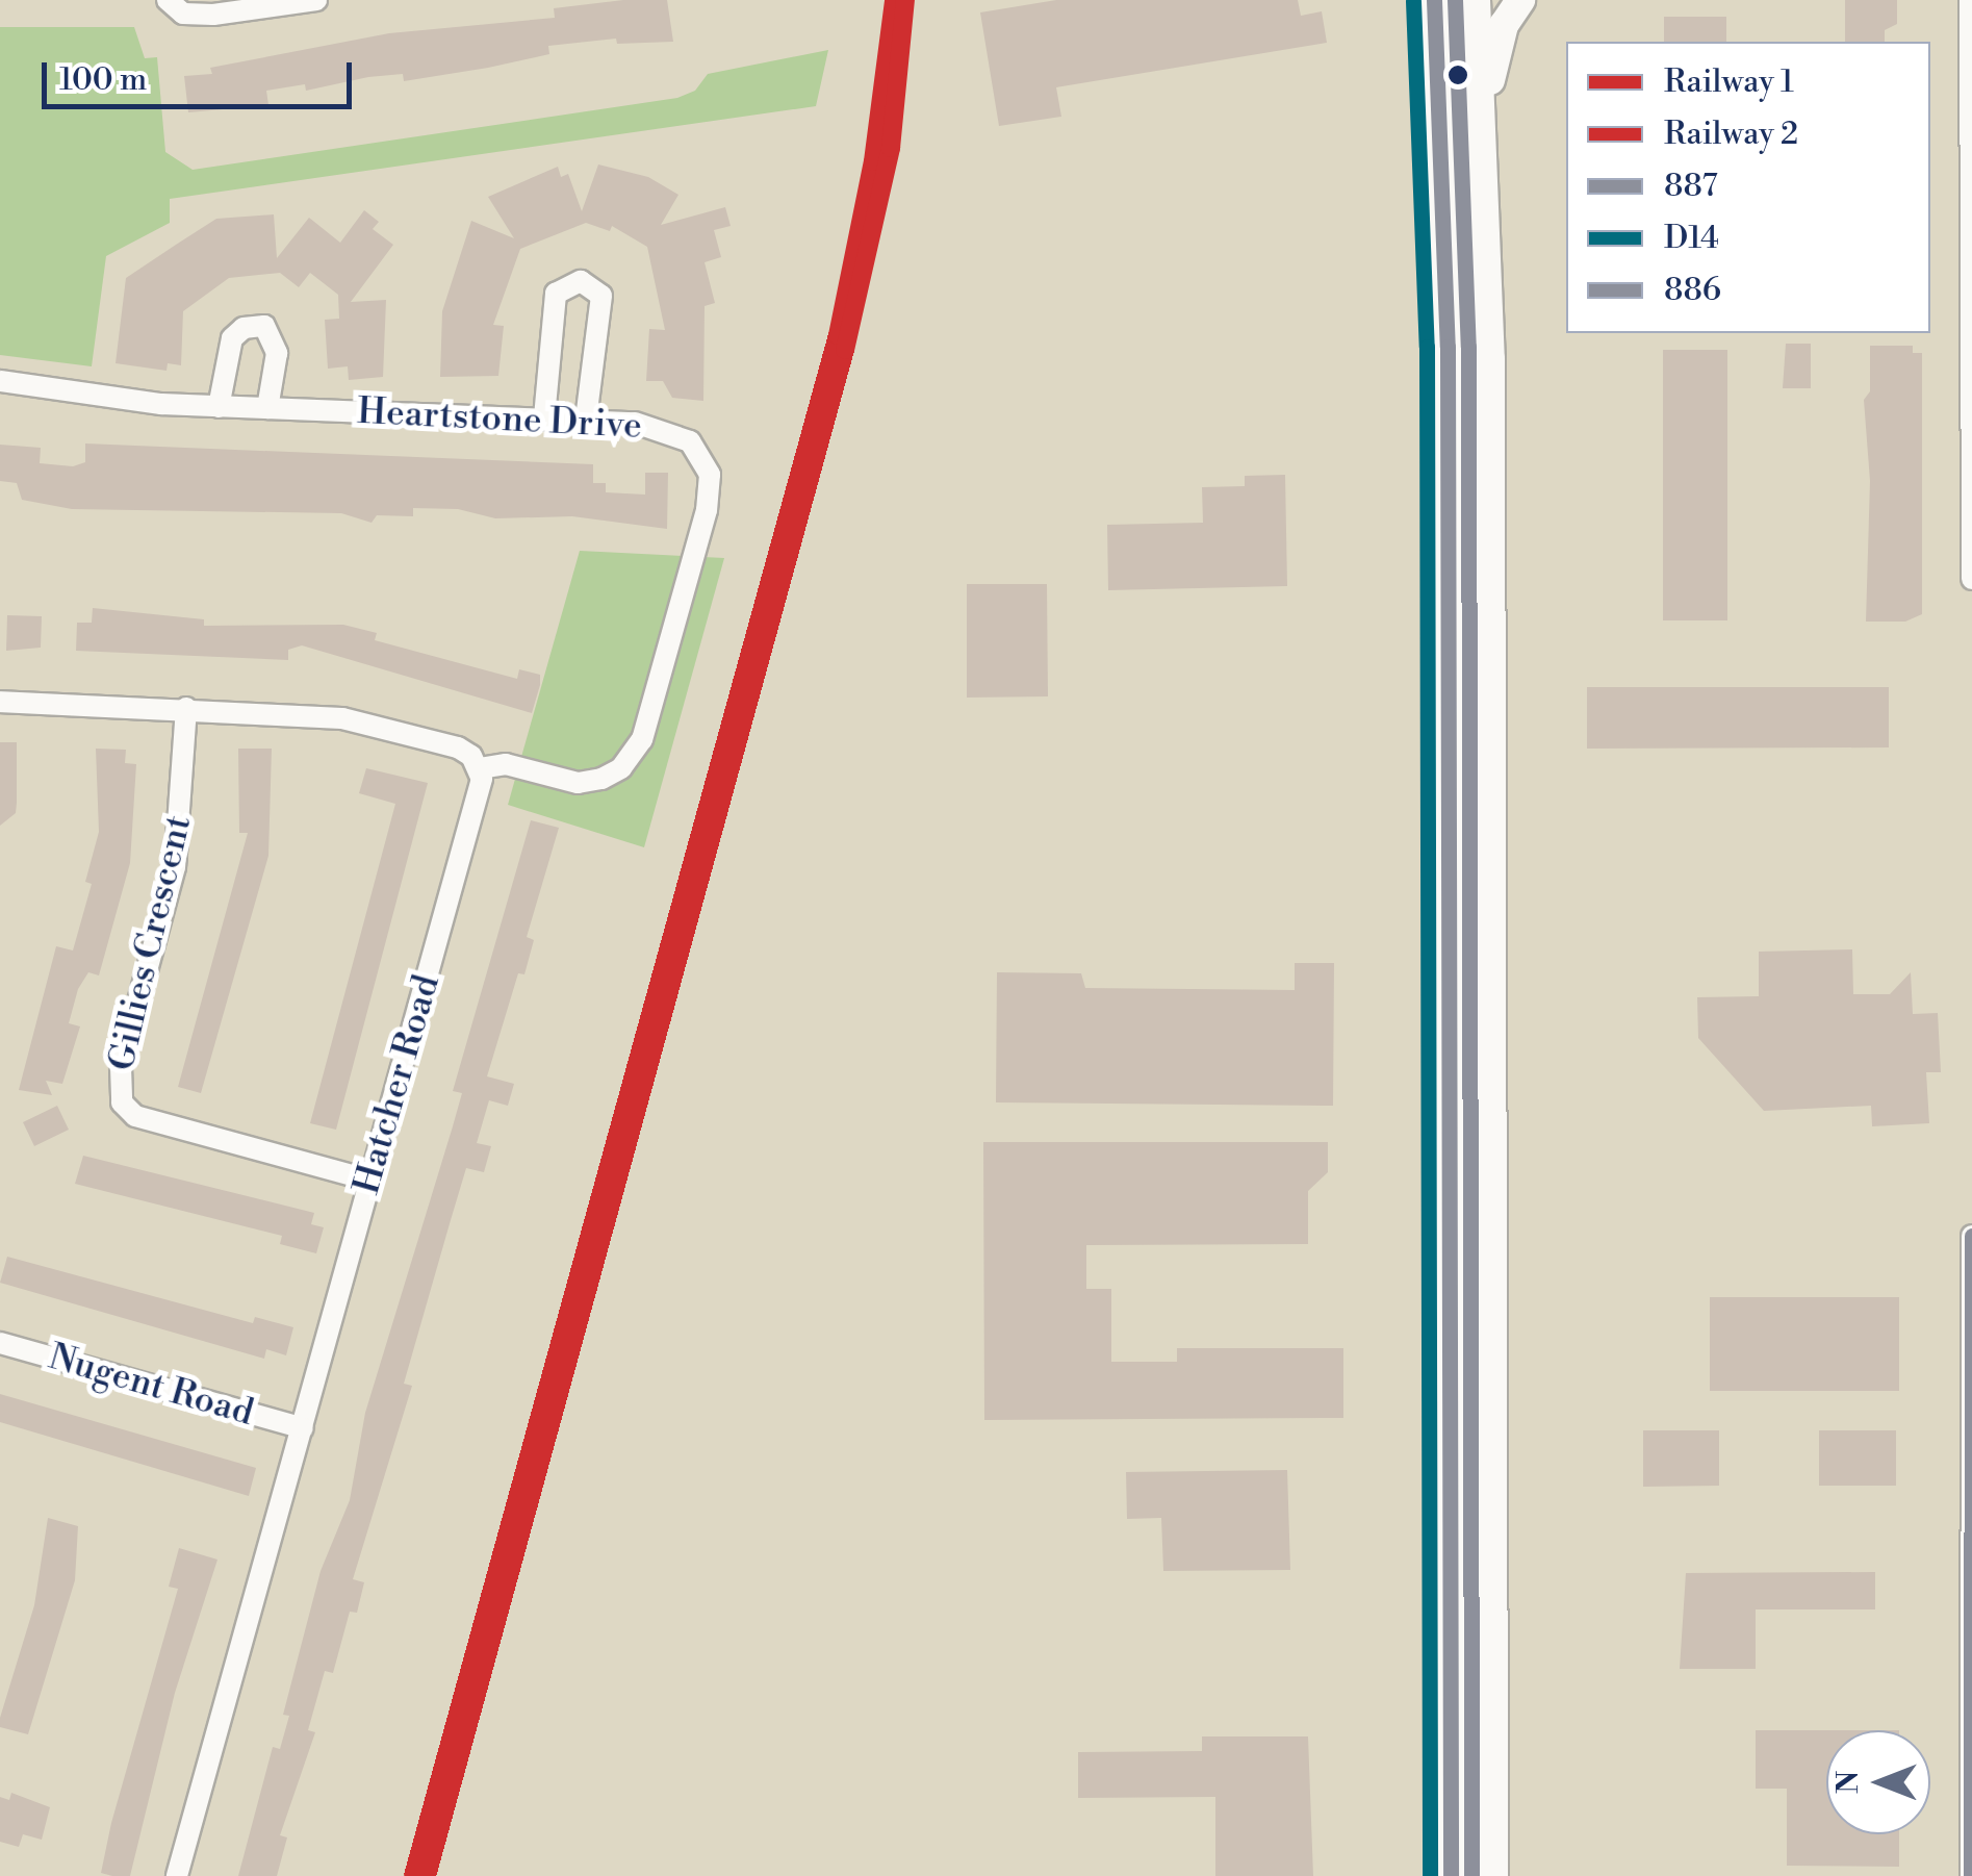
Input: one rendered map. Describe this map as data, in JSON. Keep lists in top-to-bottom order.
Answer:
{
  "streets": {
    "street": [
      "Heartstone Drive",
      "Gillies Crescent",
      "Hatcher Road",
      "Nugent Road"
    ]
  },
  "crossings": [
    ["Heartstone Drive", "Hatcher Road"],
    ["Gillies Crescent", "Hatcher Road"],
    ["Hatcher Road", "Nugent Road"]
  ],
  "lines": [
    "rail line 1",
    "rail line 2",
    "transit line 887",
    "transit line 886",
    "transit line D14"
  ],
  "legend": [
    "Railway 1",
    "Railway 2",
    "887",
    "D14",
    "886"
  ],
  "scale_bar": "100 m",
  "north": "left"
}
